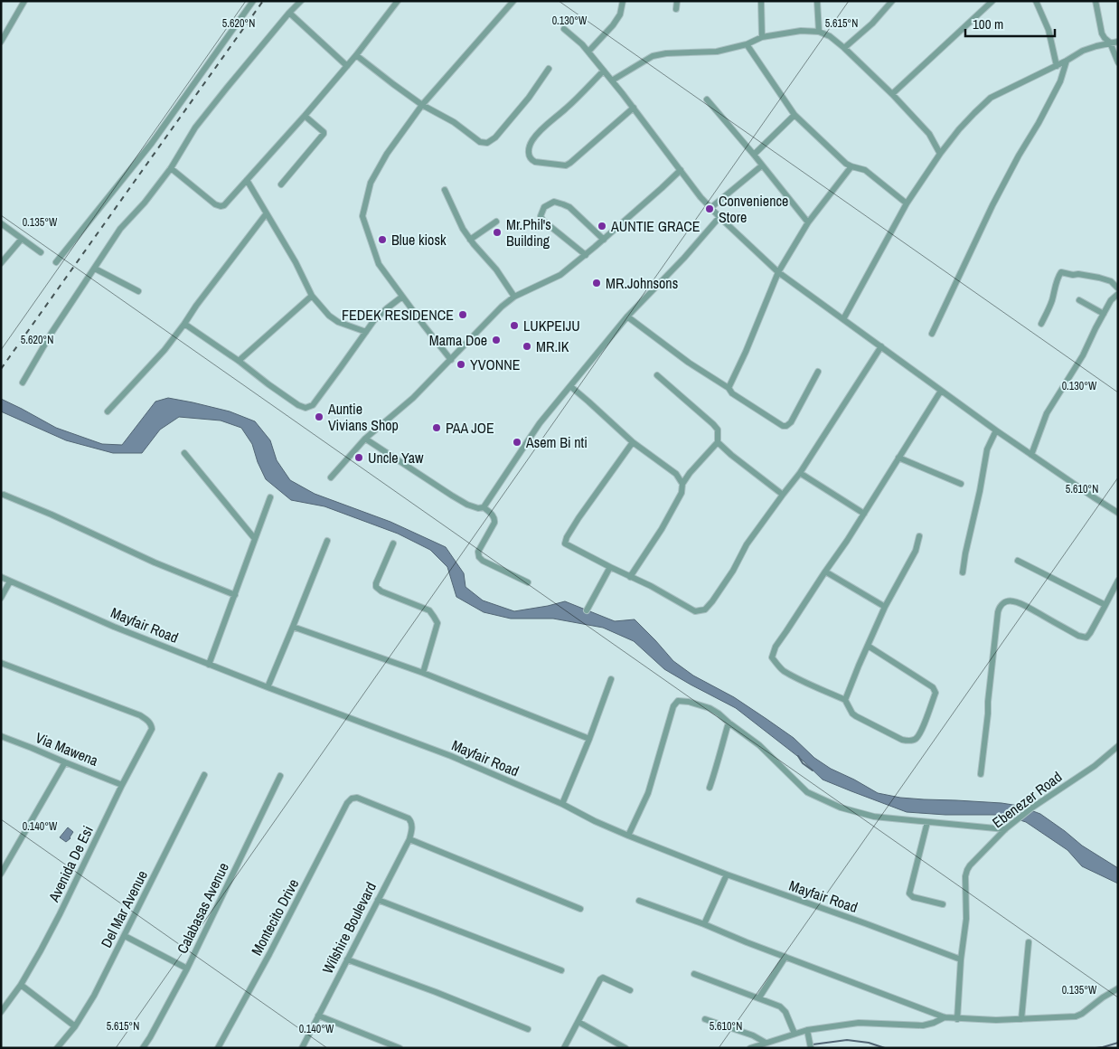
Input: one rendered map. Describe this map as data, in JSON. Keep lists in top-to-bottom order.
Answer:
{
  "streets": {
    "street": [
      "Mayfair Road",
      "Via Mawena",
      "Ebenezer Road",
      "Avenida De Esi",
      "Calabasas Avenue",
      "Del Mar Avenue",
      "Montecito Drive",
      "Wilshire Boulevard"
    ]
  },
  "crossings": [
    ["Mayfair Road", "Ebenezer Road"],
    ["Via Mawena", "Avenida De Esi"],
    ["Montecito Drive", "Wilshire Boulevard"]
  ],
  "places": [
    "Convenience Store",
    "AUNTIE GRACE",
    "Mr.Phil's Building",
    "Blue kiosk",
    "MR.Johnsons",
    "FEDEK RESIDENCE",
    "LUKPEIJU",
    "Mama Doe",
    "MR.IK",
    "YVONNE",
    "Auntie Vivians Shop",
    "PAA JOE",
    "Asem Bi nti",
    "Uncle Yaw"
  ],
  "scale_bar": "100 m",
  "coordinates": [
    "0.130°W",
    "5.620°N",
    "5.615°N",
    "0.135°W",
    "5.610°N",
    "0.140°W"
  ]
}
